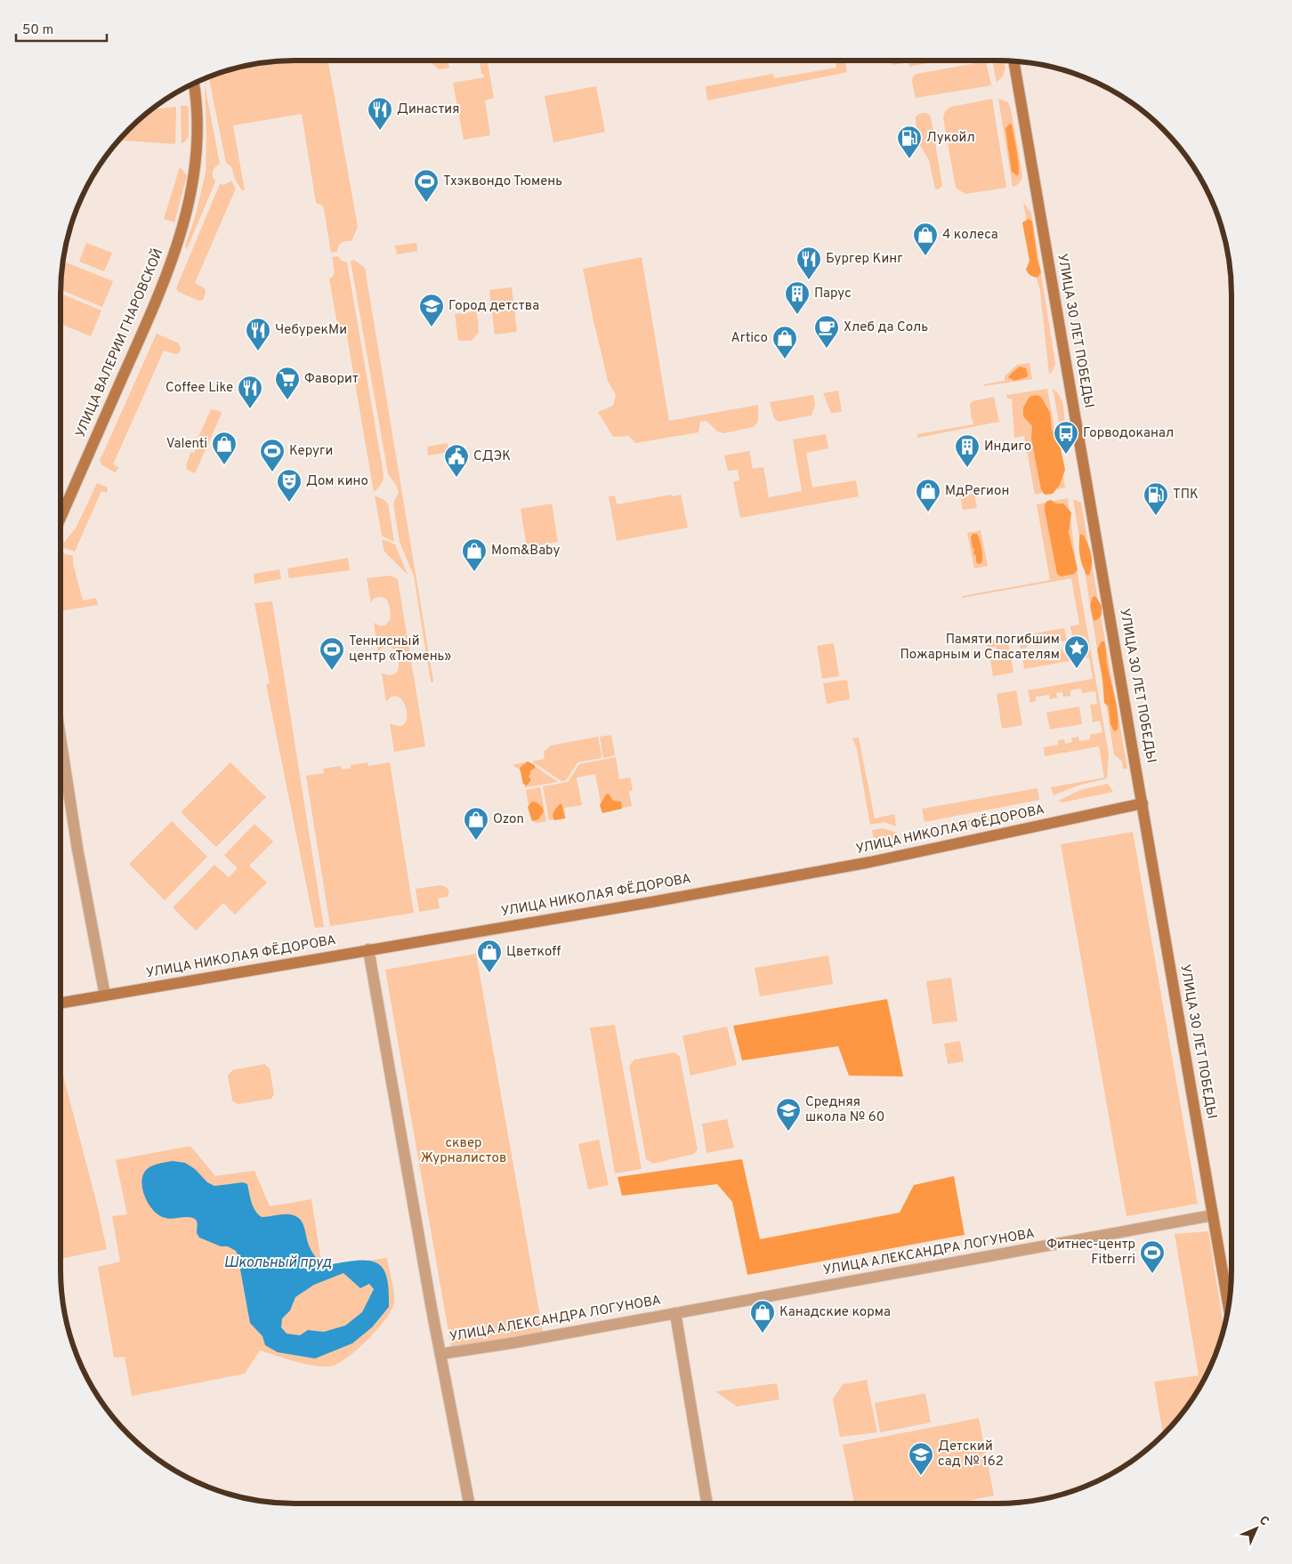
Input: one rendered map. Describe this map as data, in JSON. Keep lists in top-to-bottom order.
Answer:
{
  "streets": {
    "street": [
      "УЛИЦА 30 ЛЕТ ПОБЕДЫ",
      "УЛИЦА ВАЛЕРИИ ГНАРОВСКОЙ",
      "УЛИЦА НИКОЛАЯ ФЁДОРОВА",
      "УЛИЦА АЛЕКСАНДРА ЛОГУНОВА"
    ]
  },
  "crossings": [
    ["УЛИЦА 30 ЛЕТ ПОБЕДЫ", "УЛИЦА НИКОЛАЯ ФЁДОРОВА"],
    ["УЛИЦА 30 ЛЕТ ПОБЕДЫ", "УЛИЦА АЛЕКСАНДРА ЛОГУНОВА"],
    ["УЛИЦА НИКОЛАЯ ФЁДОРОВА", "УЛИЦА АЛЕКСАНДРА ЛОГУНОВА"]
  ],
  "water": ["Школьный пруд"],
  "parks": ["сквер Журналистов"],
  "places": {
    "restaurant": [
      "Династия",
      "Бургер Кинг",
      "ЧебурекМи",
      "Coffee Like"
    ],
    "fuel station": ["Лукойл", "ТПК"],
    "sports": [
      "Тхэквондо Тюмень",
      "Керуги",
      "Теннисный центр «Тюмень»",
      "Фитнес-центр Fitberri"
    ],
    "shop": [
      "4 колеса",
      "Artico",
      "Valenti",
      "МдРегион",
      "Mom&Baby",
      "Ozon",
      "Цветкоff",
      "Канадские корма"
    ],
    "building": ["Парус", "Индиго"],
    "school or university": ["Город детства", "Средняя школа № 60", "Детский сад № 162"],
    "cafe": ["Хлеб да Соль"],
    "supermarket": ["Фаворит"],
    "bus stop": ["Горводоканал"],
    "public building": ["СДЭК"],
    "theatre": ["Дом кино"],
    "place": ["Памяти погибшим Пожарным и Спасателям"]
  },
  "scale_bar": "50 m",
  "north": "top right"
}
